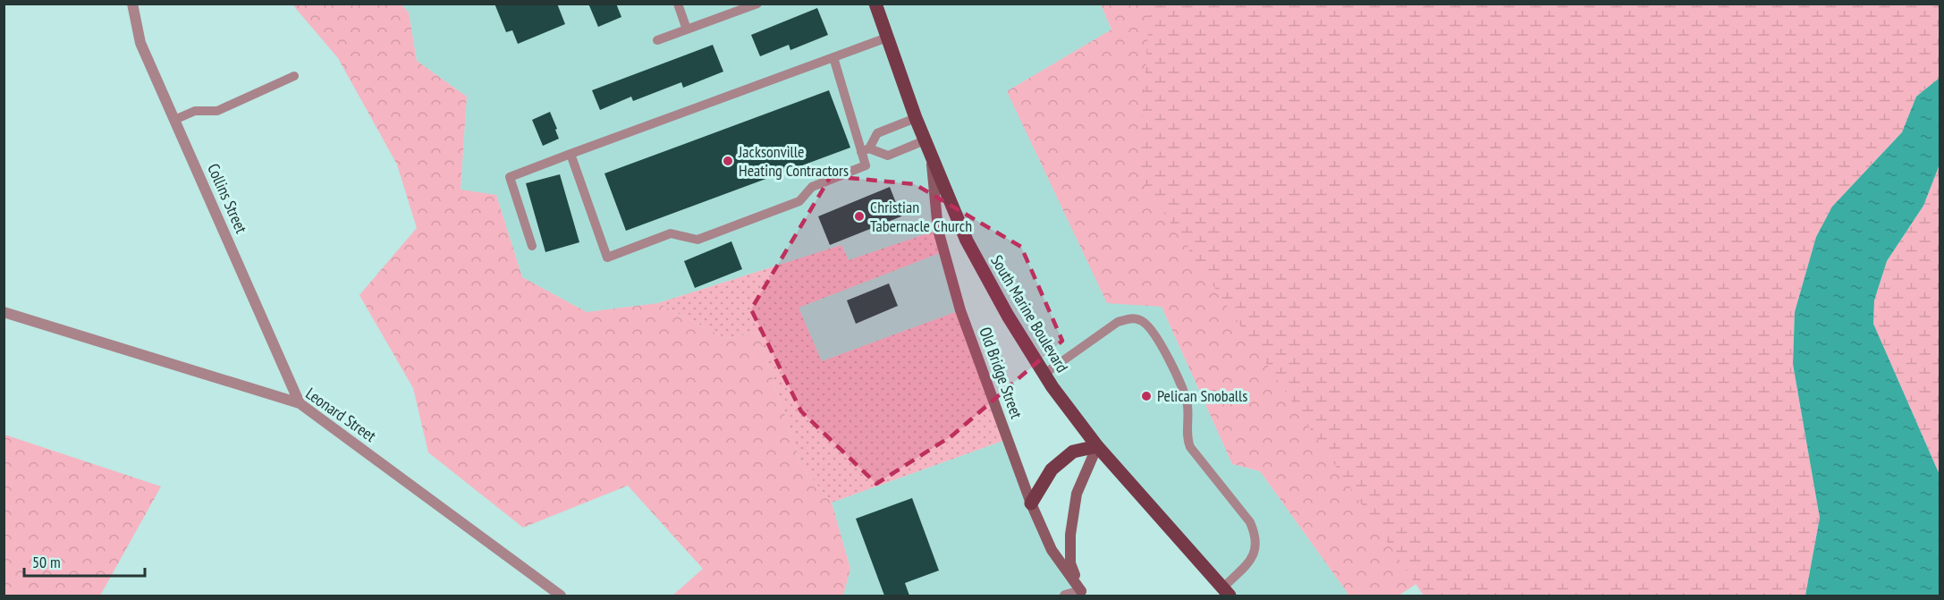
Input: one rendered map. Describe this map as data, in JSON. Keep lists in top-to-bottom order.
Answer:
{
  "streets": {
    "main road": ["South Marine Boulevard", "Old Bridge Street"],
    "street": ["Collins Street", "Leonard Street"]
  },
  "crossings": [
    ["Collins Street", "Leonard Street"],
    ["South Marine Boulevard", "Old Bridge Street"]
  ],
  "places": ["Jacksonville Heating Contractors", "Christian Tabernacle Church", "Pelican Snoballs"],
  "scale_bar": "50 m"
}
